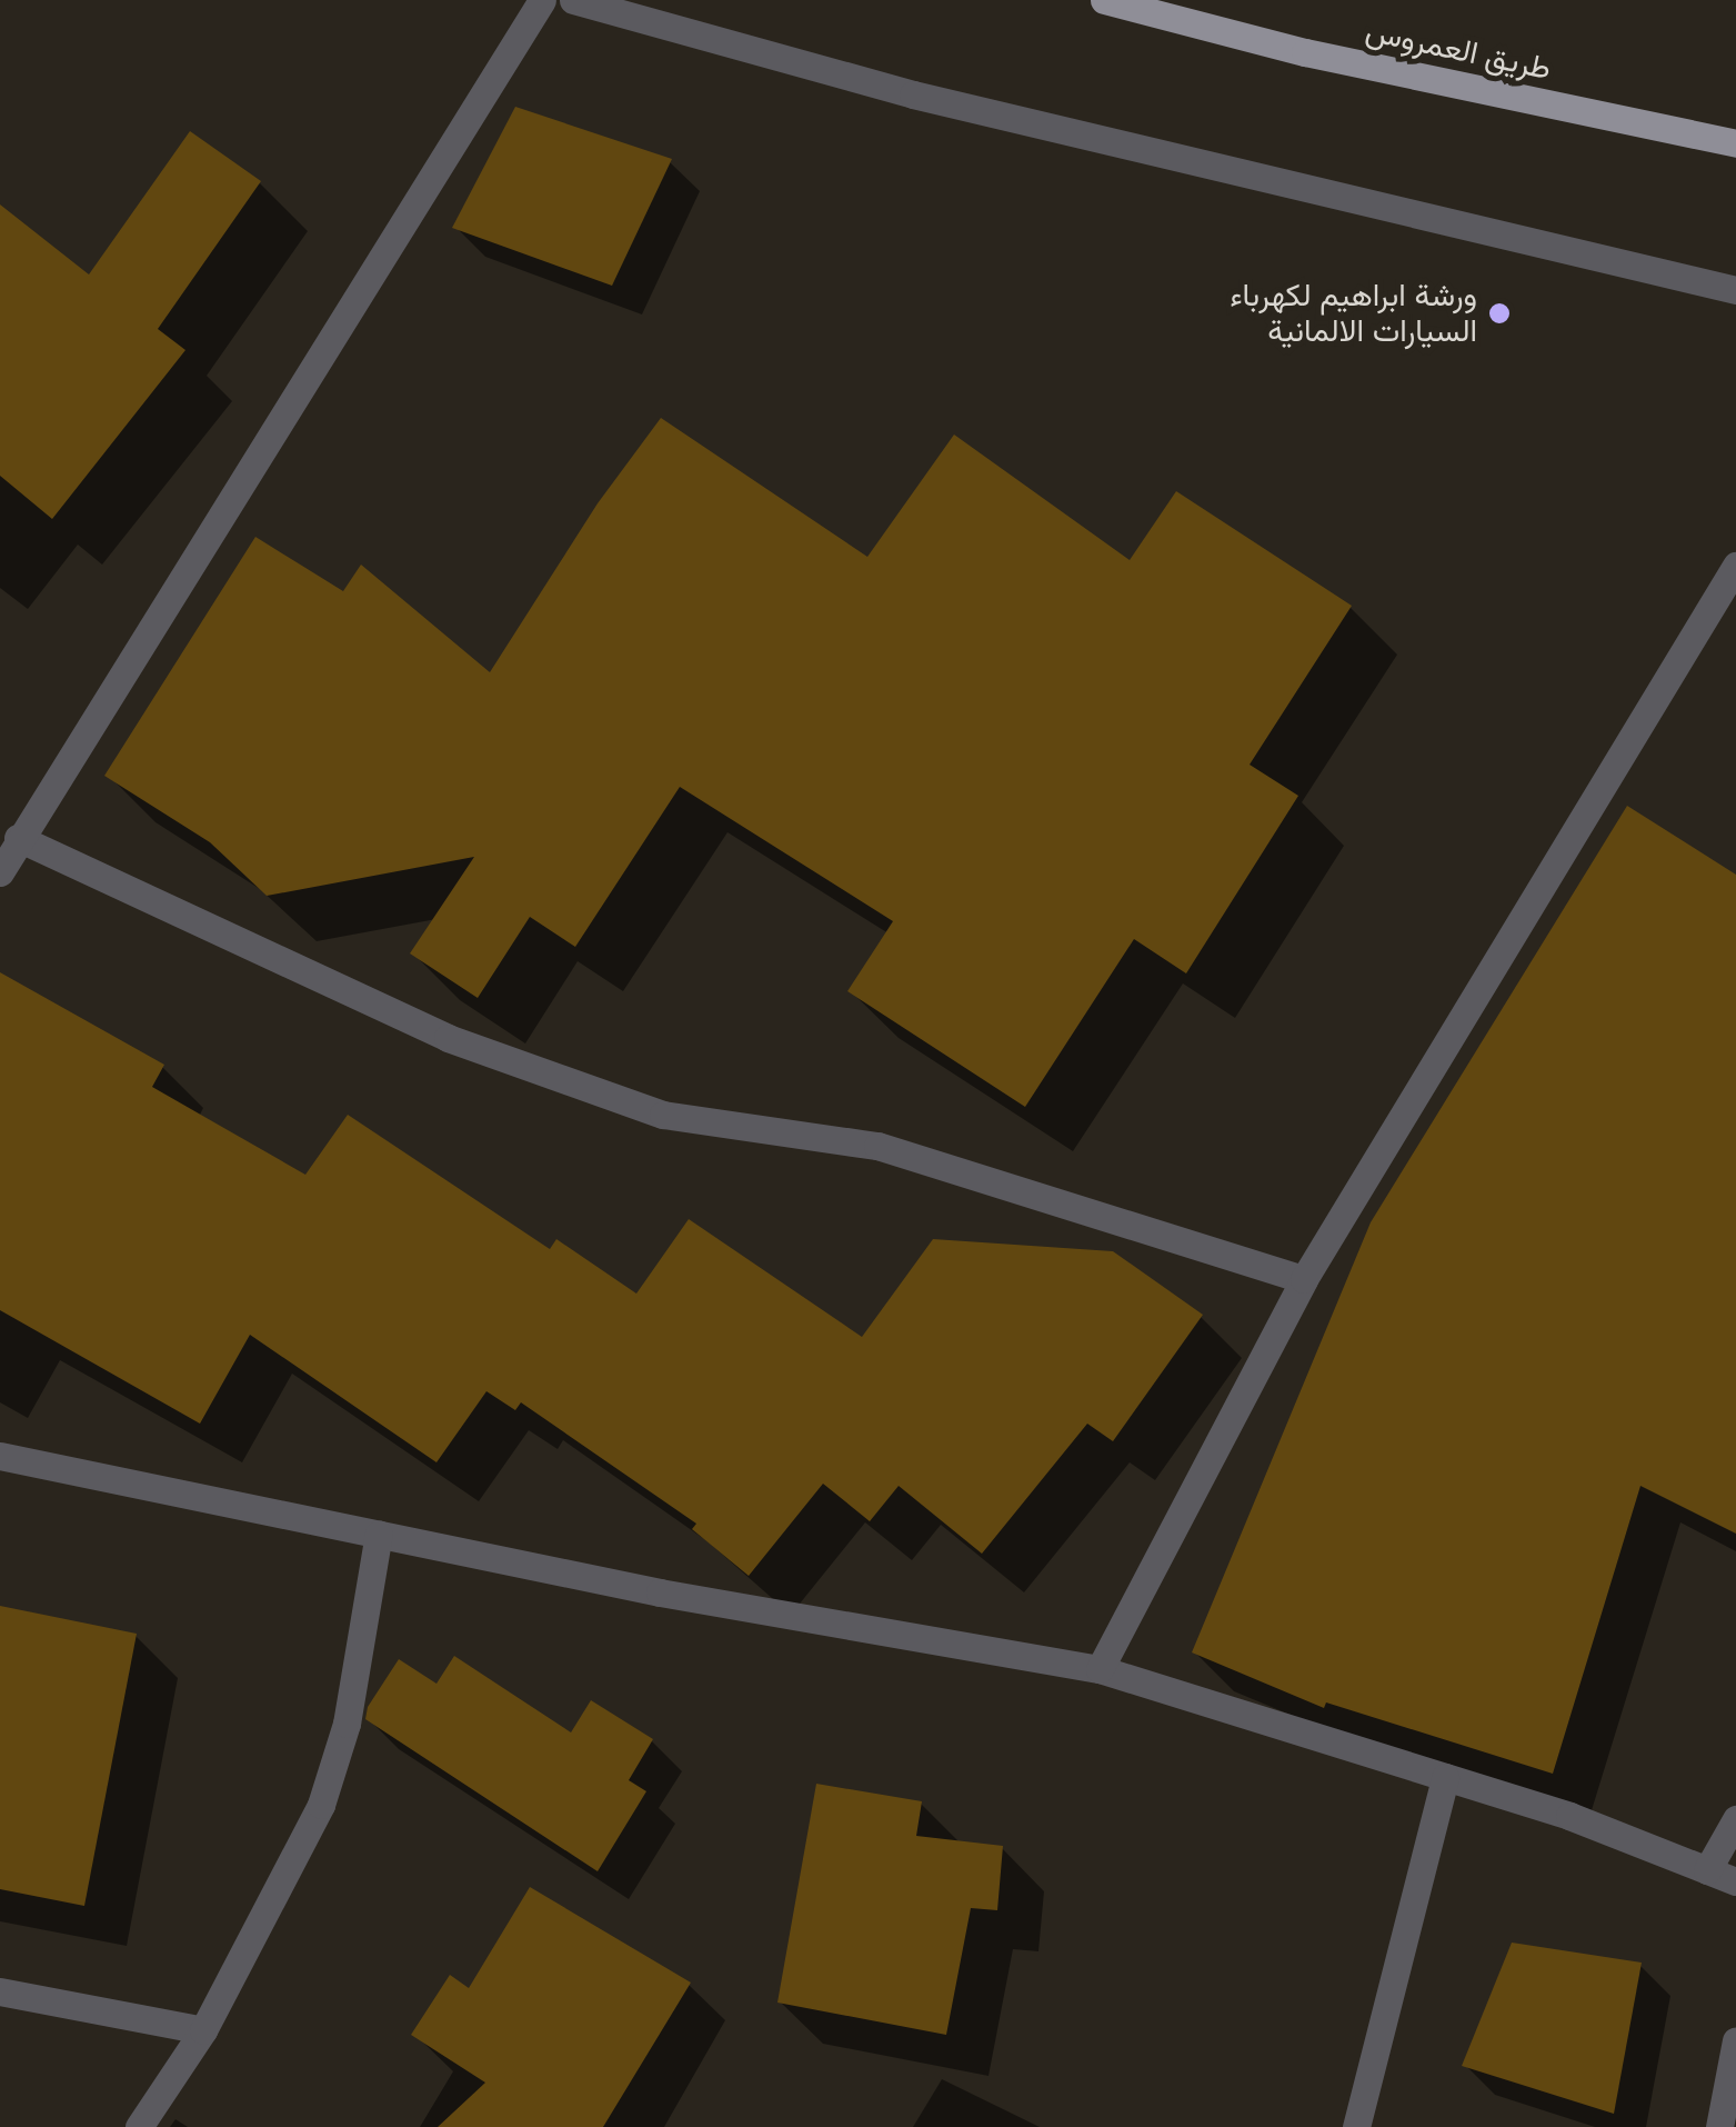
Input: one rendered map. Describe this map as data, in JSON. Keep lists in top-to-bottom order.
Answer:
{
  "streets": {
    "main road": ["طريق العمروس"]
  },
  "places": ["ورشة ابراهيم لكهرباء السيارات الالمانية"]
}
